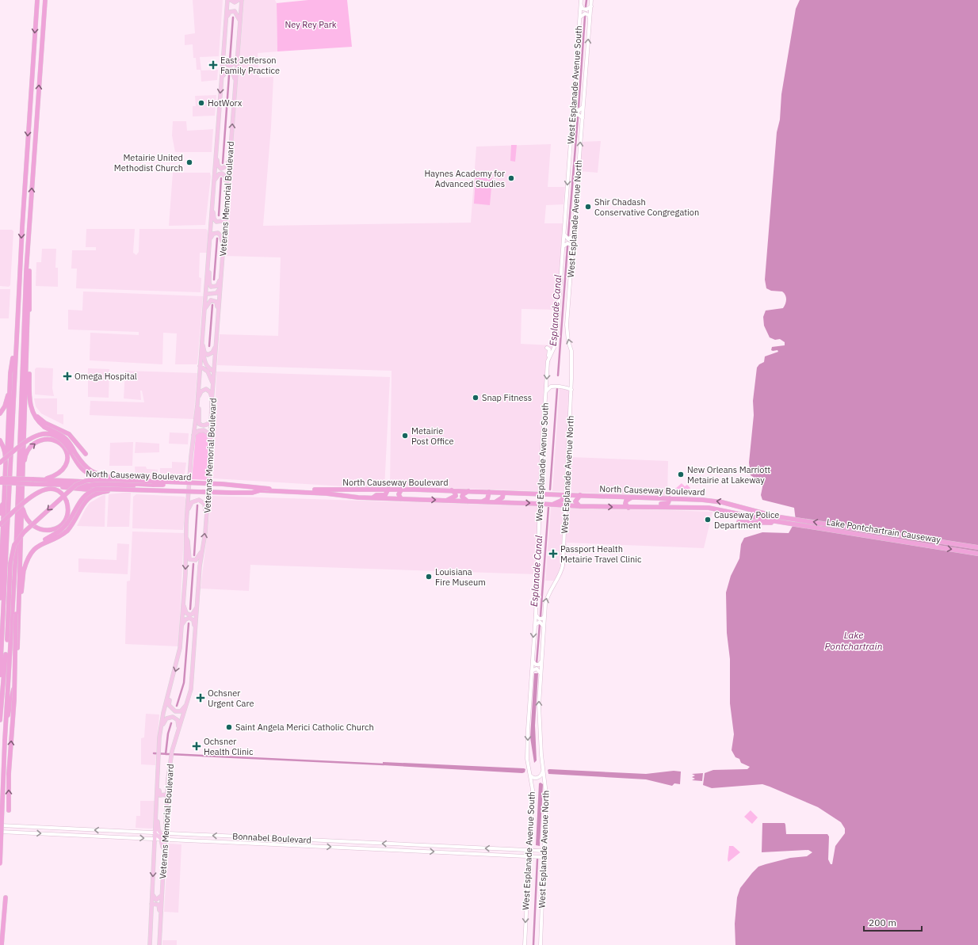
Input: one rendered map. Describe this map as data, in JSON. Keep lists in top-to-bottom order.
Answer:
{
  "streets": {
    "highway": ["North Causeway Boulevard", "Lake Pontchartrain Causeway"],
    "main road": [
      "West Esplanade Avenue South",
      "Veterans Memorial Boulevard",
      "West Esplanade Avenue North",
      "Bonnabel Boulevard"
    ]
  },
  "crossings": [
    ["West Esplanade Avenue South", "North Causeway Boulevard"],
    ["West Esplanade Avenue South", "Bonnabel Boulevard"],
    ["Veterans Memorial Boulevard", "Bonnabel Boulevard"],
    ["West Esplanade Avenue North", "North Causeway Boulevard"],
    ["West Esplanade Avenue North", "Bonnabel Boulevard"],
    ["North Causeway Boulevard", "Lake Pontchartrain Causeway"]
  ],
  "one_way": ["West Esplanade Avenue South", "West Esplanade Avenue North"],
  "water": ["Esplanade Canal", "Lake Pontchartrain"],
  "parks": ["Ney Rey Park"],
  "places": {
    "health": [
      "East Jefferson Family Practice",
      "Omega Hospital",
      "Passport Health Metairie Travel Clinic",
      "Ochsner Urgent Care",
      "Ochsner Health Clinic"
    ],
    "other": [
      "HotWorx",
      "Metairie United Methodist Church",
      "Haynes Academy for Advanced Studies",
      "Shir Chadash Conservative Congregation",
      "Snap Fitness",
      "Metairie Post Office",
      "New Orleans Marriott Metairie at Lakeway",
      "Causeway Police Department",
      "Louisiana Fire Museum",
      "Saint Angela Merici Catholic Church"
    ]
  },
  "scale_bar": "200 m"
}
